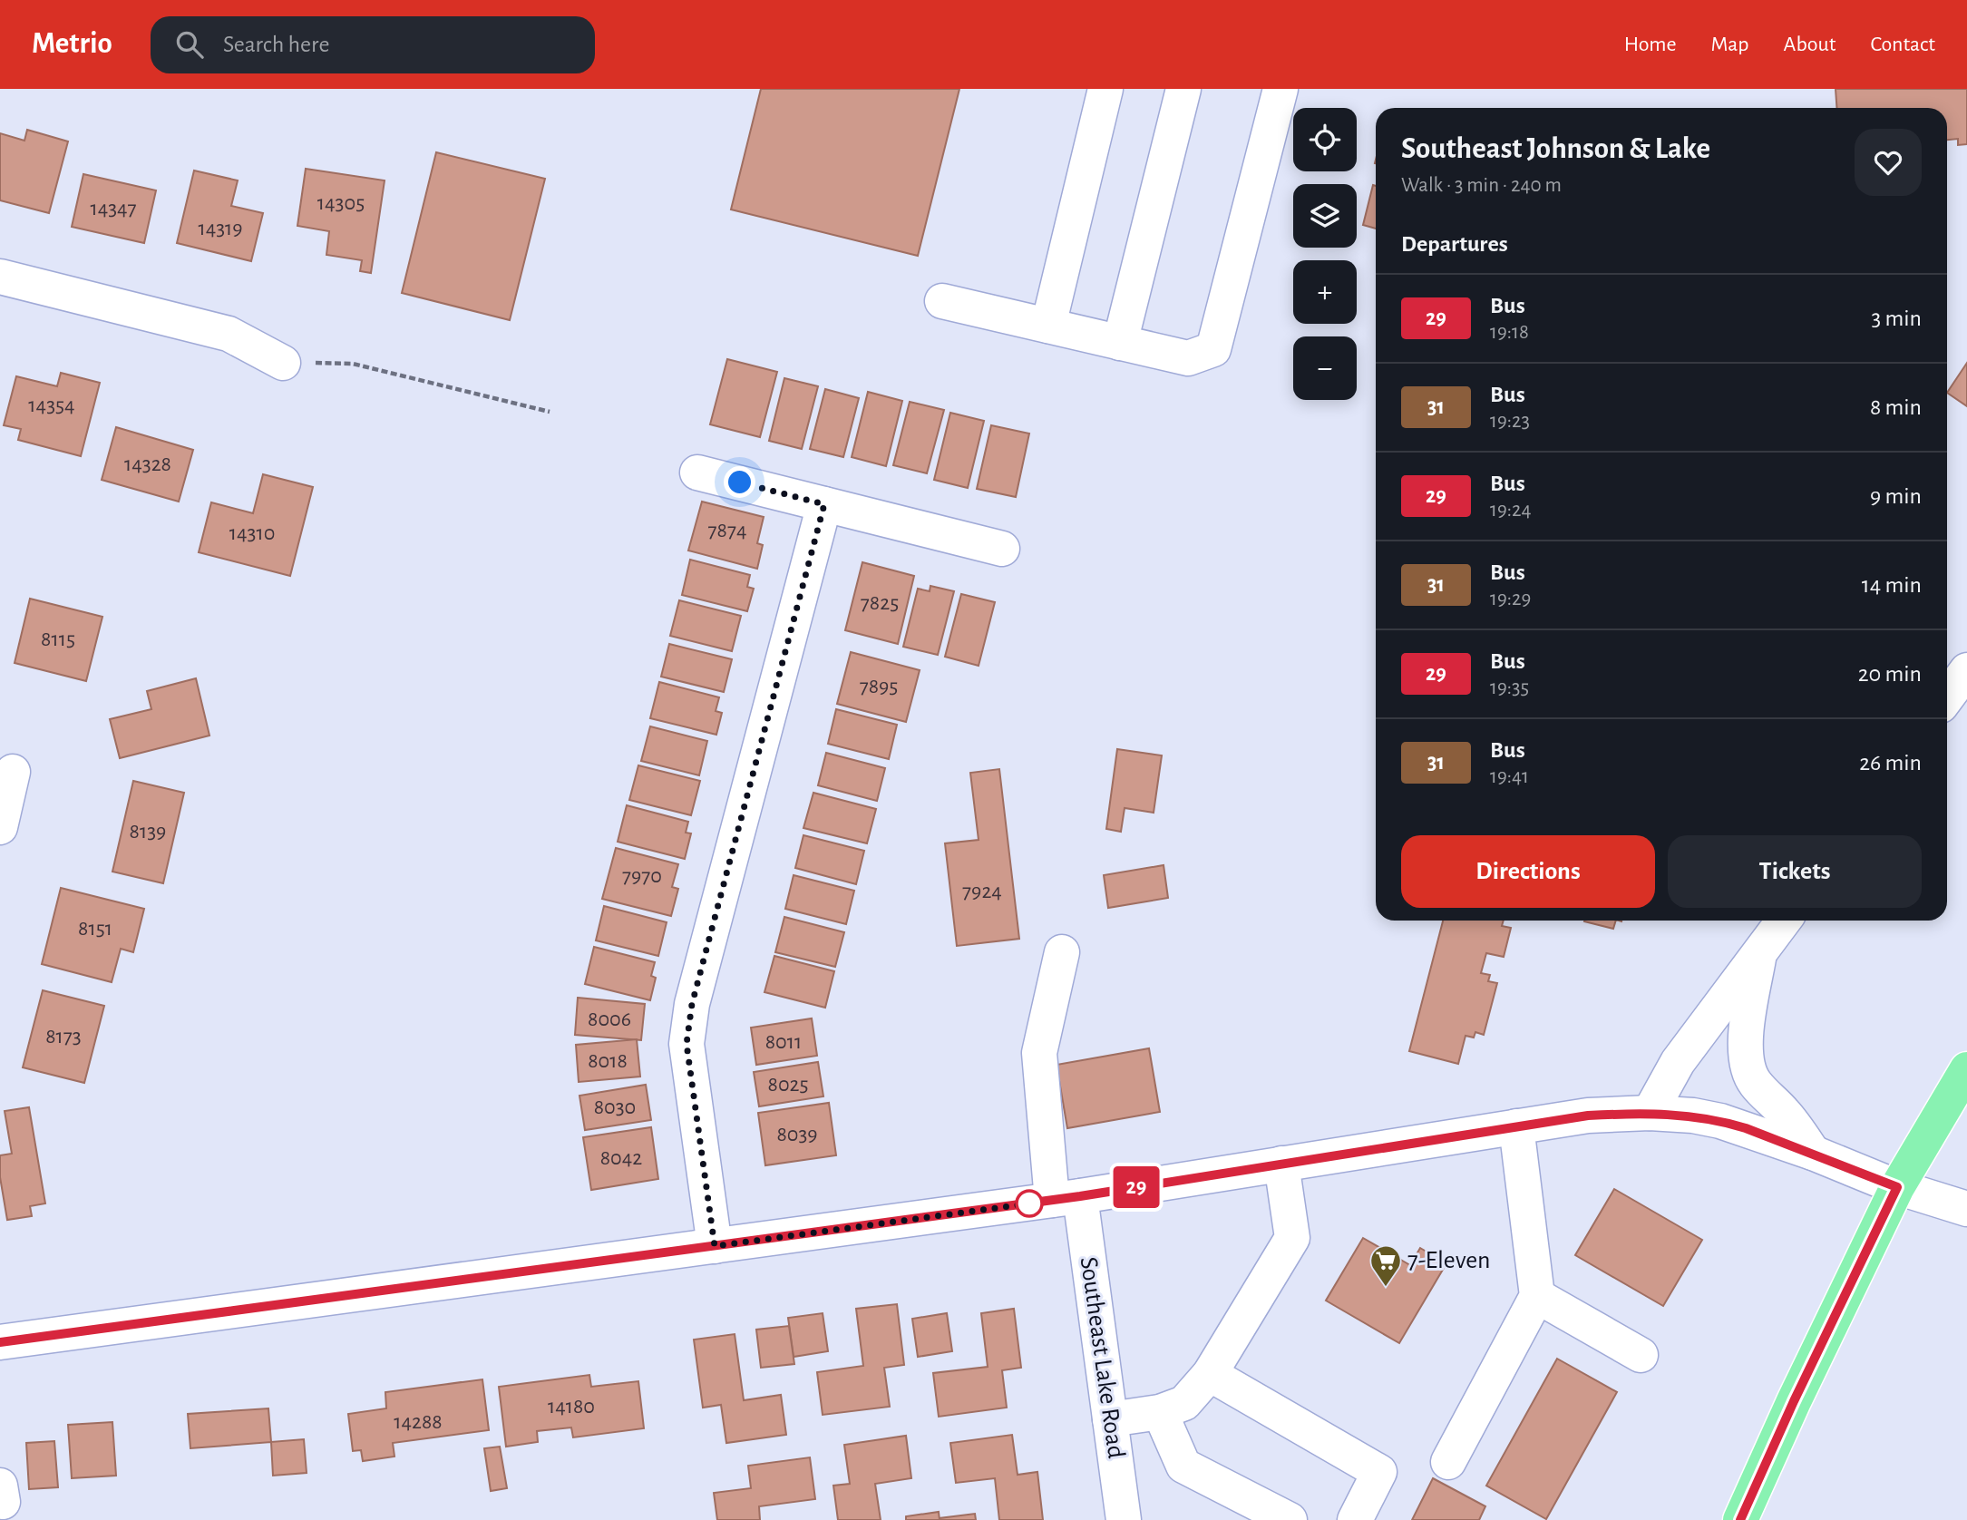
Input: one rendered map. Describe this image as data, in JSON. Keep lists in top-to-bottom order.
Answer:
{
  "streets": {
    "street": ["Southeast Lake Road"]
  },
  "places": {
    "supermarket": ["7-Eleven"]
  },
  "lines": ["bus line 29"],
  "house_numbers": [
    "14305",
    "14347",
    "14319",
    "14354",
    "14328",
    "7874",
    "14310",
    "7825",
    "8115",
    "7895",
    "8139",
    "7970",
    "7924",
    "8151",
    "8006",
    "8173",
    "8011",
    "8018",
    "8025",
    "8030",
    "8039",
    "8042",
    "14180",
    "14288"
  ],
  "page": {
    "header": "Metrio",
    "search": "Search here",
    "nav": [
      "Home",
      "Map",
      "About",
      "Contact"
    ],
    "on_map": "29",
    "map_buttons": ["+", "−"],
    "heading": [
      ["Southeast Johnson & Lake", "Walk · 3 min · 240 m"],
      "Departures"
    ],
    "list": [
      {
        "mark": "29",
        "name": "Bus",
        "note": "19:18",
        "value": "3 min"
      },
      {
        "mark": "31",
        "name": "Bus",
        "note": "19:23",
        "value": "8 min"
      },
      {
        "mark": "29",
        "name": "Bus",
        "note": "19:24",
        "value": "9 min"
      },
      {
        "mark": "31",
        "name": "Bus",
        "note": "19:29",
        "value": "14 min"
      },
      {
        "mark": "29",
        "name": "Bus",
        "note": "19:35",
        "value": "20 min"
      },
      {
        "mark": "31",
        "name": "Bus",
        "note": "19:41",
        "value": "26 min"
      }
    ],
    "buttons": ["Directions", "Tickets"]
  }
}
